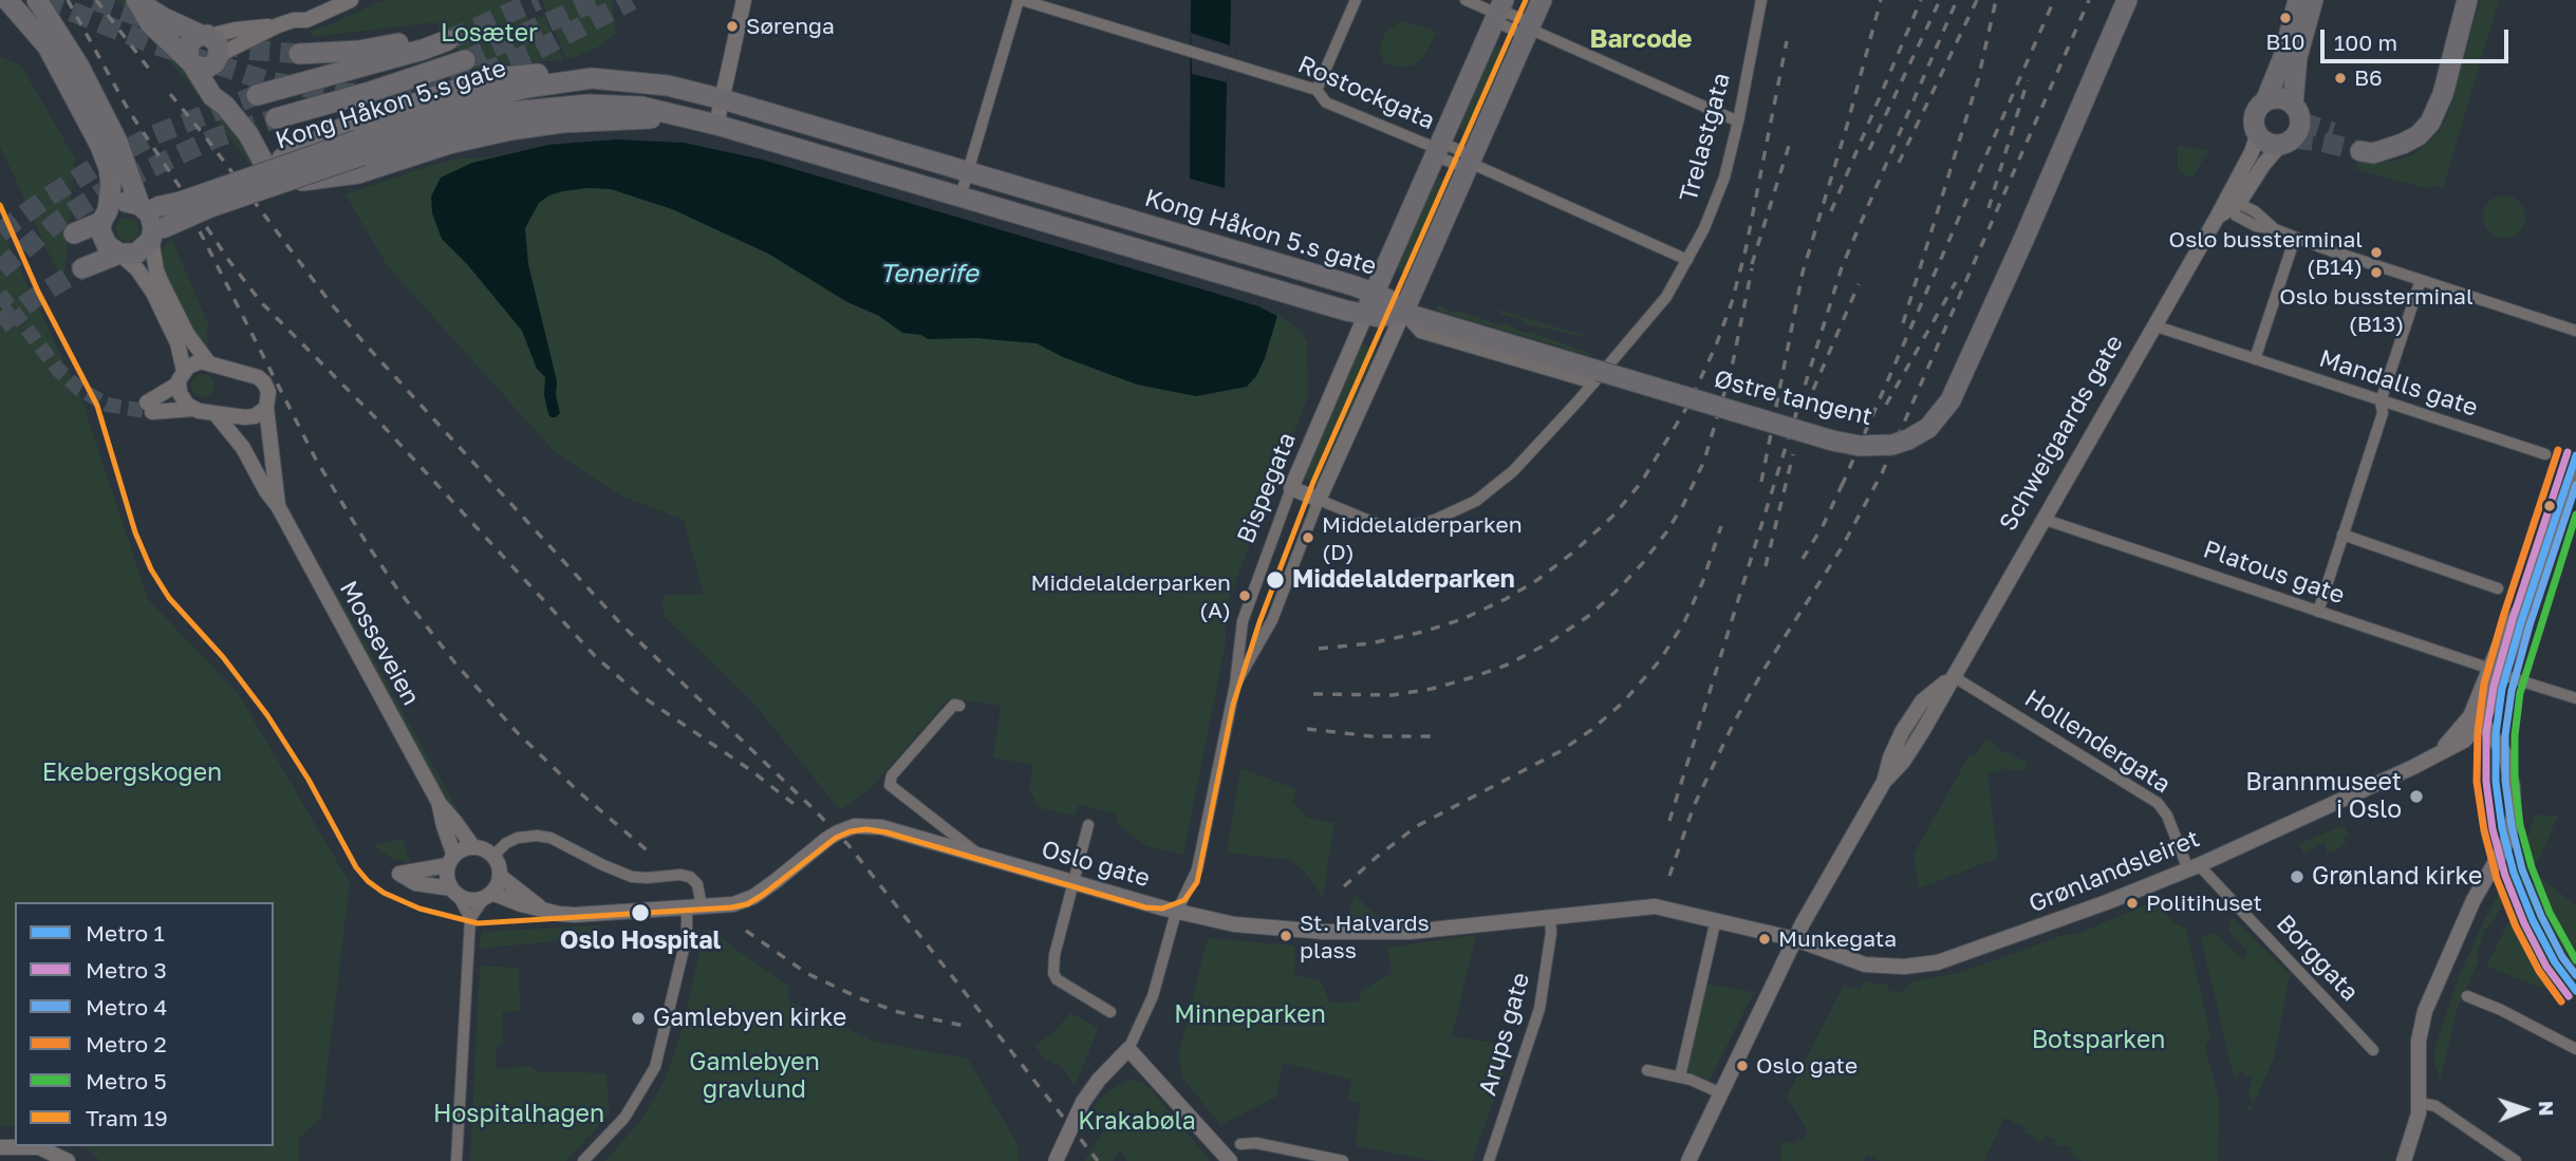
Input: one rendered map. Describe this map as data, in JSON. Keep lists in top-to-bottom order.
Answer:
{
  "streets": {
    "highway": ["Kong Håkon 5.s gate", "Østre tangent"],
    "street": [
      "Rostockgata",
      "Trelastgata",
      "Mandalls gate",
      "Schweigaards gate",
      "Bispegata",
      "Platous gate",
      "Mosseveien",
      "Hollendergata",
      "Oslo gate",
      "Grønlandsleiret",
      "Borggata",
      "Arups gate"
    ]
  },
  "crossings": [
    ["Rostockgata", "Kong Håkon 5.s gate"],
    ["Rostockgata", "Trelastgata"],
    ["Kong Håkon 5.s gate", "Østre tangent"],
    ["Kong Håkon 5.s gate", "Bispegata"],
    ["Trelastgata", "Bispegata"],
    ["Mandalls gate", "Schweigaards gate"],
    ["Østre tangent", "Bispegata"],
    ["Schweigaards gate", "Platous gate"],
    ["Schweigaards gate", "Hollendergata"],
    ["Schweigaards gate", "Oslo gate"],
    ["Schweigaards gate", "Grønlandsleiret"],
    ["Bispegata", "Oslo gate"],
    ["Platous gate", "Grønlandsleiret"],
    ["Mosseveien", "Oslo gate"],
    ["Hollendergata", "Grønlandsleiret"],
    ["Hollendergata", "Borggata"],
    ["Oslo gate", "Grønlandsleiret"],
    ["Oslo gate", "Arups gate"],
    ["Grønlandsleiret", "Borggata"]
  ],
  "districts": ["Barcode"],
  "water": ["Tenerife"],
  "parks": [
    "Losæter",
    "Ekebergskogen",
    "Minneparken",
    "Botsparken",
    "Gamlebyen gravlund",
    "Hospitalhagen",
    "Krakabøla"
  ],
  "places": [
    "B10",
    "Sørenga",
    "B6",
    "Oslo bussterminal (B14)",
    "Oslo bussterminal (B13)",
    "Middelalderparken (D)",
    "Middelalderparken",
    "Middelalderparken (A)",
    "Brannmuseet i Oslo",
    "Grønland kirke",
    "Politihuset",
    "Oslo Hospital",
    "St. Halvards plass",
    "Munkegata",
    "Gamlebyen kirke",
    "Oslo gate"
  ],
  "lines": [
    "tram line 19",
    "metro line 2",
    "metro line 3",
    "metro line 1",
    "metro line 4",
    "metro line 5"
  ],
  "legend": [
    "Metro 1",
    "Metro 3",
    "Metro 4",
    "Metro 2",
    "Metro 5",
    "Tram 19"
  ],
  "scale_bar": "100 m",
  "north": "right"
}
